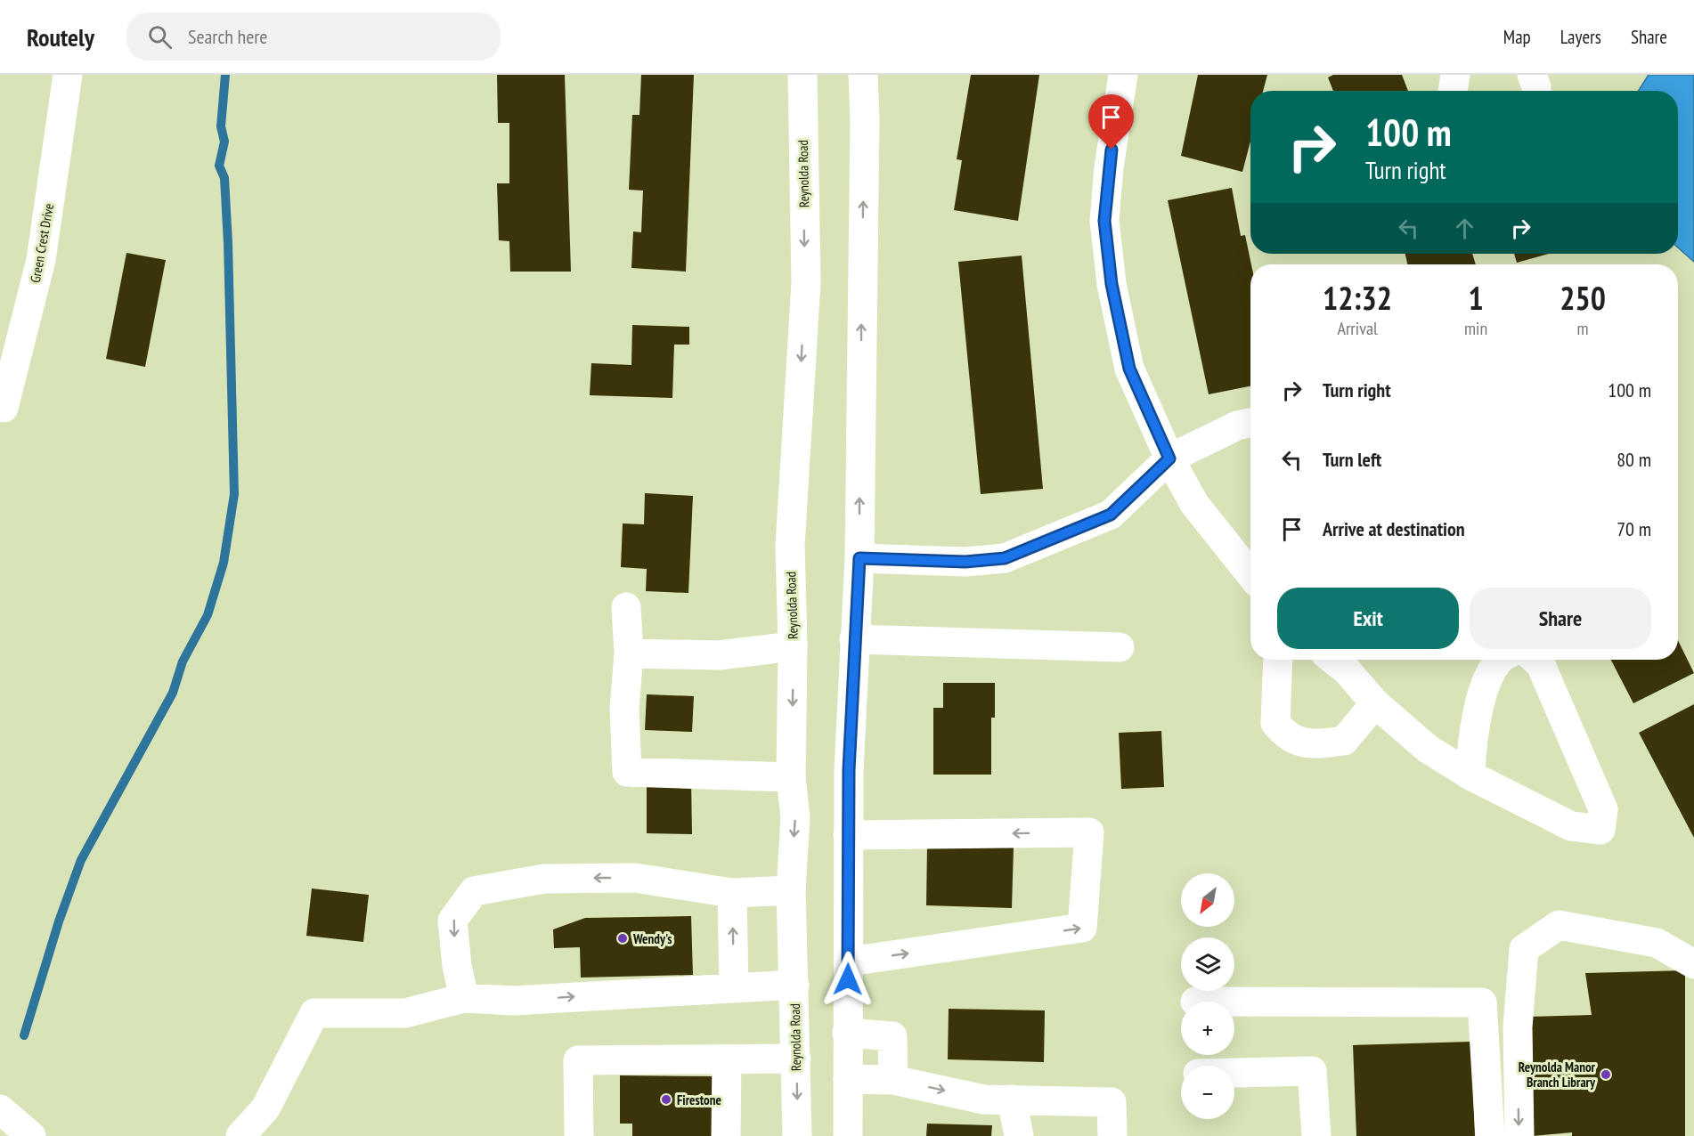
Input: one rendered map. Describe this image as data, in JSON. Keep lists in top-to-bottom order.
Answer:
{
  "streets": {
    "main road": ["Reynolda Road", "Green Crest Drive"]
  },
  "places": ["Wendy's", "Reynolda Manor Branch Library", "Firestone"],
  "north": "bottom left",
  "page": {
    "header": "Routely",
    "search": "Search here",
    "nav": ["Map", "Layers", "Share"],
    "turn": ["100 m", "Turn right"],
    "eta": [
      "12:32",
      "Arrival",
      "1",
      "min",
      "250",
      "m"
    ],
    "list": [
      {
        "name": "Turn right",
        "value": "100 m"
      },
      {
        "name": "Turn left",
        "value": "80 m"
      },
      {
        "name": "Arrive at destination",
        "value": "70 m"
      }
    ],
    "buttons": ["Exit", "Share"],
    "map_buttons": ["+", "−"]
  }
}
